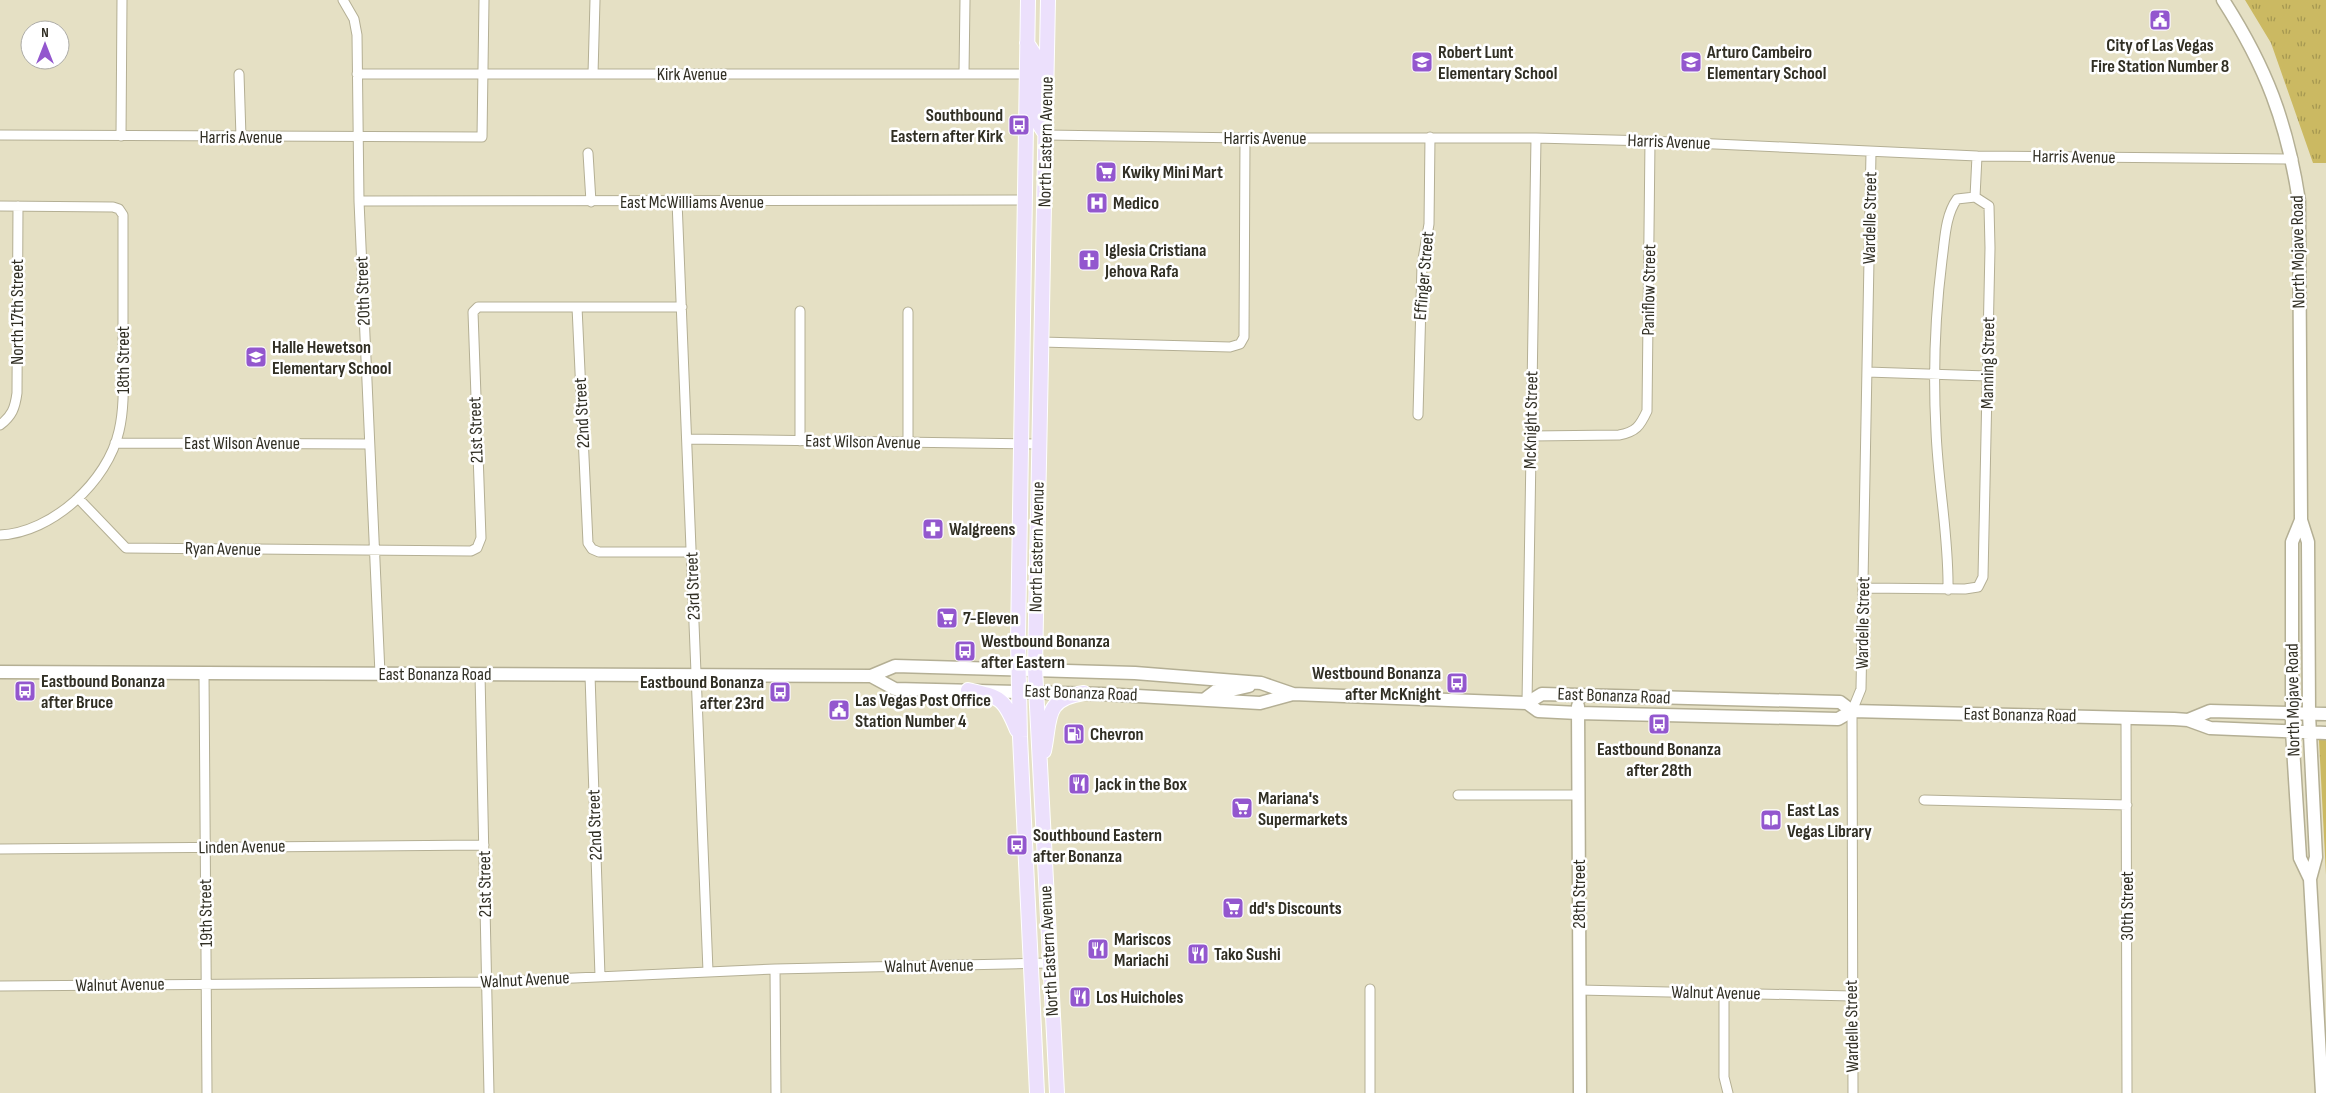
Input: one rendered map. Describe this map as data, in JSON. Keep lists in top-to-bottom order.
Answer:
{
  "streets": {
    "main road": [
      "North Eastern Avenue",
      "North Mojave Road",
      "East Bonanza Road",
      "28th Street"
    ],
    "street": [
      "Kirk Avenue",
      "Harris Avenue",
      "East McWilliams Avenue",
      "Wardelle Street",
      "Effinger Street",
      "Paniflow Street",
      "20th Street",
      "North 17th Street",
      "18th Street",
      "Manning Street",
      "22nd Street",
      "McKnight Street",
      "21st Street",
      "East Wilson Avenue",
      "Ryan Avenue",
      "23rd Street",
      "Linden Avenue",
      "30th Street",
      "19th Street",
      "Walnut Avenue"
    ]
  },
  "crossings": [
    ["Kirk Avenue", "Harris Avenue"],
    ["Kirk Avenue", "North Eastern Avenue"],
    ["Kirk Avenue", "20th Street"],
    ["Harris Avenue", "North Eastern Avenue"],
    ["Harris Avenue", "Wardelle Street"],
    ["Harris Avenue", "North Mojave Road"],
    ["Harris Avenue", "Effinger Street"],
    ["Harris Avenue", "Paniflow Street"],
    ["Harris Avenue", "20th Street"],
    ["Harris Avenue", "McKnight Street"],
    ["North Eastern Avenue", "East McWilliams Avenue"],
    ["North Eastern Avenue", "East Wilson Avenue"],
    ["North Eastern Avenue", "East Bonanza Road"],
    ["North Eastern Avenue", "Walnut Avenue"],
    ["East McWilliams Avenue", "20th Street"],
    ["East McWilliams Avenue", "23rd Street"],
    ["Wardelle Street", "East Bonanza Road"],
    ["Wardelle Street", "Walnut Avenue"],
    ["North Mojave Road", "East Bonanza Road"],
    ["Paniflow Street", "McKnight Street"],
    ["20th Street", "East Wilson Avenue"],
    ["20th Street", "Ryan Avenue"],
    ["20th Street", "East Bonanza Road"],
    ["North 17th Street", "18th Street"],
    ["18th Street", "East Wilson Avenue"],
    ["18th Street", "Ryan Avenue"],
    ["22nd Street", "21st Street"],
    ["22nd Street", "23rd Street"],
    ["22nd Street", "East Bonanza Road"],
    ["22nd Street", "Walnut Avenue"],
    ["McKnight Street", "East Bonanza Road"],
    ["21st Street", "Ryan Avenue"],
    ["21st Street", "East Bonanza Road"],
    ["21st Street", "Linden Avenue"],
    ["21st Street", "Walnut Avenue"],
    ["East Wilson Avenue", "23rd Street"],
    ["23rd Street", "East Bonanza Road"],
    ["23rd Street", "Walnut Avenue"],
    ["East Bonanza Road", "28th Street"],
    ["East Bonanza Road", "30th Street"],
    ["East Bonanza Road", "19th Street"],
    ["Linden Avenue", "19th Street"],
    ["28th Street", "Walnut Avenue"],
    ["19th Street", "Walnut Avenue"]
  ],
  "places": {
    "public building": ["City of Las Vegas Fire Station Number 8", "Las Vegas Post Office Station Number 4"],
    "school or university": ["Robert Lunt Elementary School", "Arturo Cambeiro Elementary School", "Halle Hewetson Elementary School"],
    "bus stop": [
      "Southbound Eastern after Kirk",
      "Westbound Bonanza after Eastern",
      "Westbound Bonanza after McKnight",
      "Eastbound Bonanza after Bruce",
      "Eastbound Bonanza after 23rd",
      "Eastbound Bonanza after 28th",
      "Southbound Eastern after Bonanza"
    ],
    "supermarket": [
      "Kwiky Mini Mart",
      "7-Eleven",
      "Mariana's Supermarkets",
      "dd's Discounts"
    ],
    "hospital": ["Medico"],
    "church": ["Iglesia Cristiana Jehova Rafa"],
    "pharmacy": ["Walgreens"],
    "fuel station": ["Chevron"],
    "restaurant": [
      "Jack in the Box",
      "Mariscos Mariachi",
      "Tako Sushi",
      "Los Huicholes"
    ],
    "library": ["East Las Vegas Library"]
  },
  "north": "top"
}
